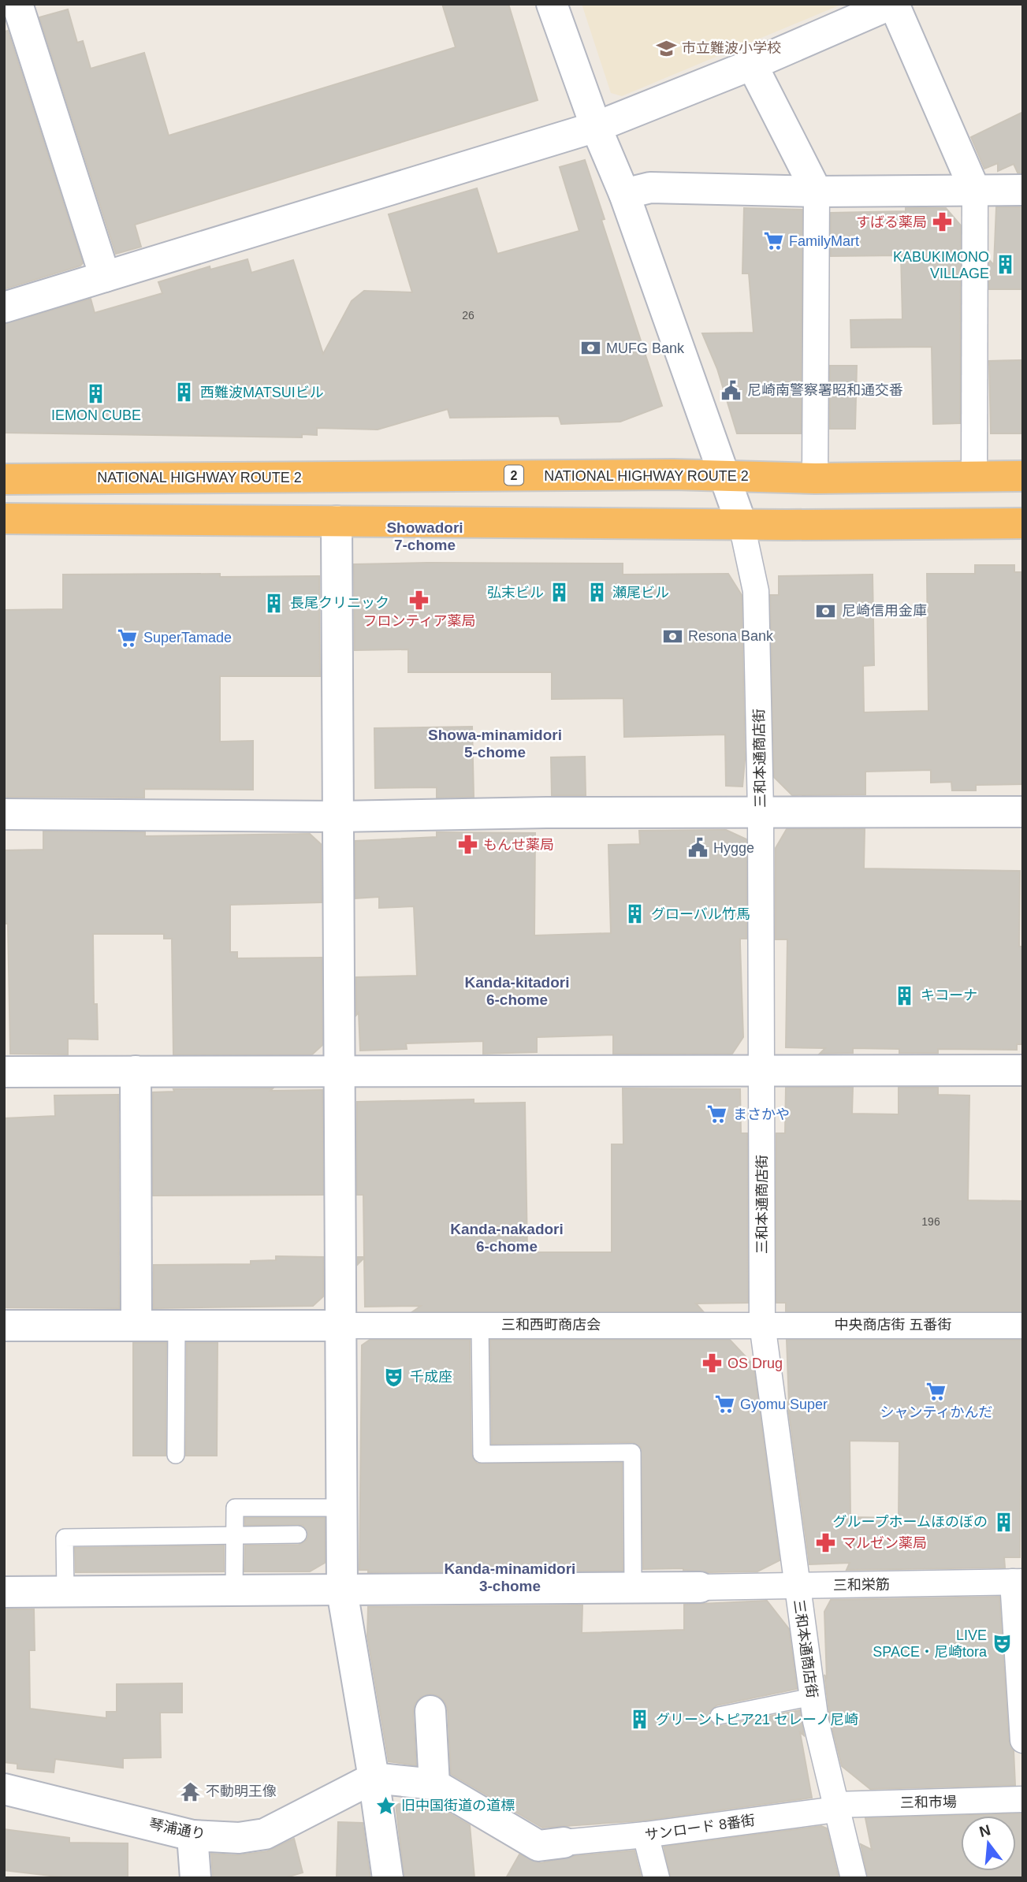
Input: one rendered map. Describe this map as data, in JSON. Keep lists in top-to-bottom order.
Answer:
{
  "streets": {
    "highway": ["2", "NATIONAL HIGHWAY ROUTE 2"],
    "street": [
      "三和本通商店街",
      "三和西町商店会",
      "中央商店街 五番街",
      "三和栄筋",
      "三和市場",
      "サンロード 8番街",
      "琴浦通り"
    ]
  },
  "crossings": [
    ["三和本通商店街", "三和西町商店会"],
    ["三和本通商店街", "中央商店街 五番街"],
    ["三和本通商店街", "三和栄筋"],
    ["三和本通商店街", "三和市場"],
    ["三和本通商店街", "サンロード 8番街"],
    ["三和西町商店会", "中央商店街 五番街"],
    ["三和市場", "サンロード 8番街"]
  ],
  "districts": [
    "Showadori 7-chome",
    "Showa-minamidori 5-chome",
    "Kanda-kitadori 6-chome",
    "Kanda-nakadori 6-chome",
    "Kanda-minamidori 3-chome"
  ],
  "places": {
    "school or university": ["市立難波小学校"],
    "pharmacy": [
      "すばる薬局",
      "フロンティア薬局",
      "もんせ薬局",
      "OS Drug",
      "マルゼン薬局"
    ],
    "supermarket": [
      "FamilyMart",
      "SuperTamade",
      "まさかや",
      "シャンティかんだ",
      "Gyomu Super"
    ],
    "building": [
      "KABUKIMONO VILLAGE",
      "西難波MATSUIビル",
      "IEMON CUBE",
      "弘末ビル",
      "瀬尾ビル",
      "長尾クリニック",
      "グローバル竹馬",
      "キコーナ",
      "グループホームほのぼの",
      "グリーントピア21 セレーノ尼崎"
    ],
    "bank": ["MUFG Bank", "尼崎信用金庫", "Resona Bank"],
    "public building": ["尼崎南警察署昭和通交番", "Hygge"],
    "theatre": ["千成座", "LIVE SPACE・尼崎tora"],
    "temple": ["不動明王像"],
    "place": ["旧中国街道の道標"]
  },
  "house_numbers": ["26", "196"],
  "north": "top"
}
